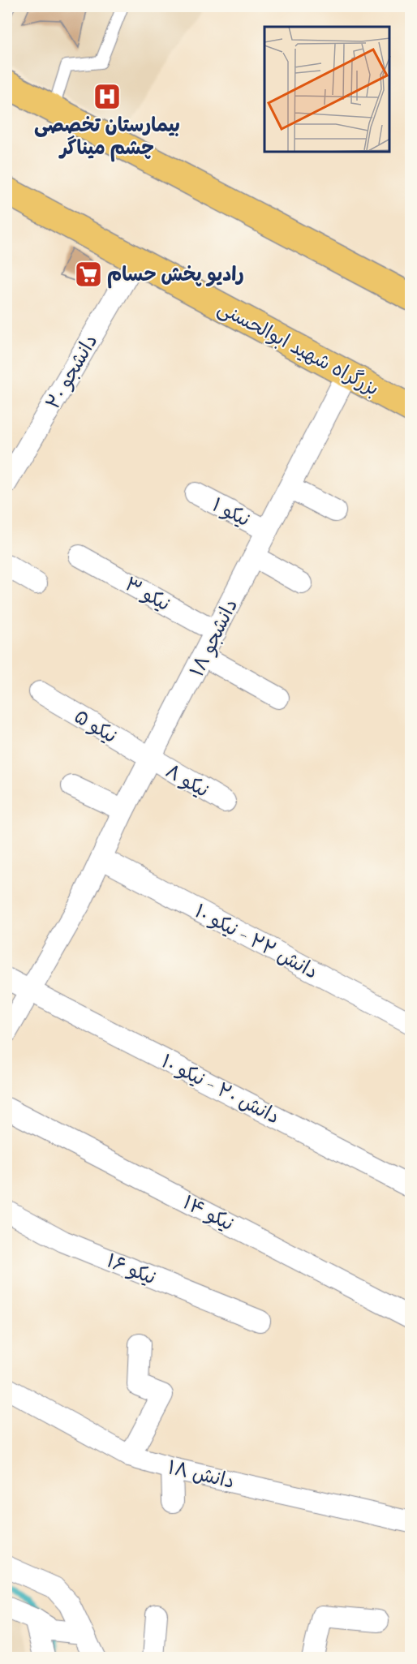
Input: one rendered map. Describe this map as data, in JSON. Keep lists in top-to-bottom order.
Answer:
{
  "streets": {
    "main road": ["بزرگراه شهید ابوالحسنی"],
    "street": [
      "دانشجو ۲۰",
      "نیکو ۱",
      "نیکو ۳",
      "دانشجو ۱۸",
      "نیکو ۵",
      "نیکو ۸",
      "دانش ۲۲ - نیکو ۱۰",
      "دانش ۲۰ - نیکو ۱۰",
      "نیکو ۱۴",
      "نیکو ۱۶",
      "دانش ۱۸"
    ]
  },
  "crossings": [
    ["بزرگراه شهید ابوالحسنی", "دانشجو ۲۰"],
    ["بزرگراه شهید ابوالحسنی", "دانشجو ۱۸"],
    ["نیکو ۱", "دانشجو ۱۸"],
    ["نیکو ۳", "دانشجو ۱۸"],
    ["دانشجو ۱۸", "نیکو ۵"],
    ["دانشجو ۱۸", "نیکو ۸"],
    ["دانشجو ۱۸", "دانش ۲۲ - نیکو ۱۰"],
    ["دانشجو ۱۸", "دانش ۲۰ - نیکو ۱۰"],
    ["نیکو ۵", "نیکو ۸"]
  ],
  "places": {
    "hospital": ["بیمارستان تخصصی چشم میناگر"],
    "supermarket": ["رادیو پخش حسام"]
  }
}
